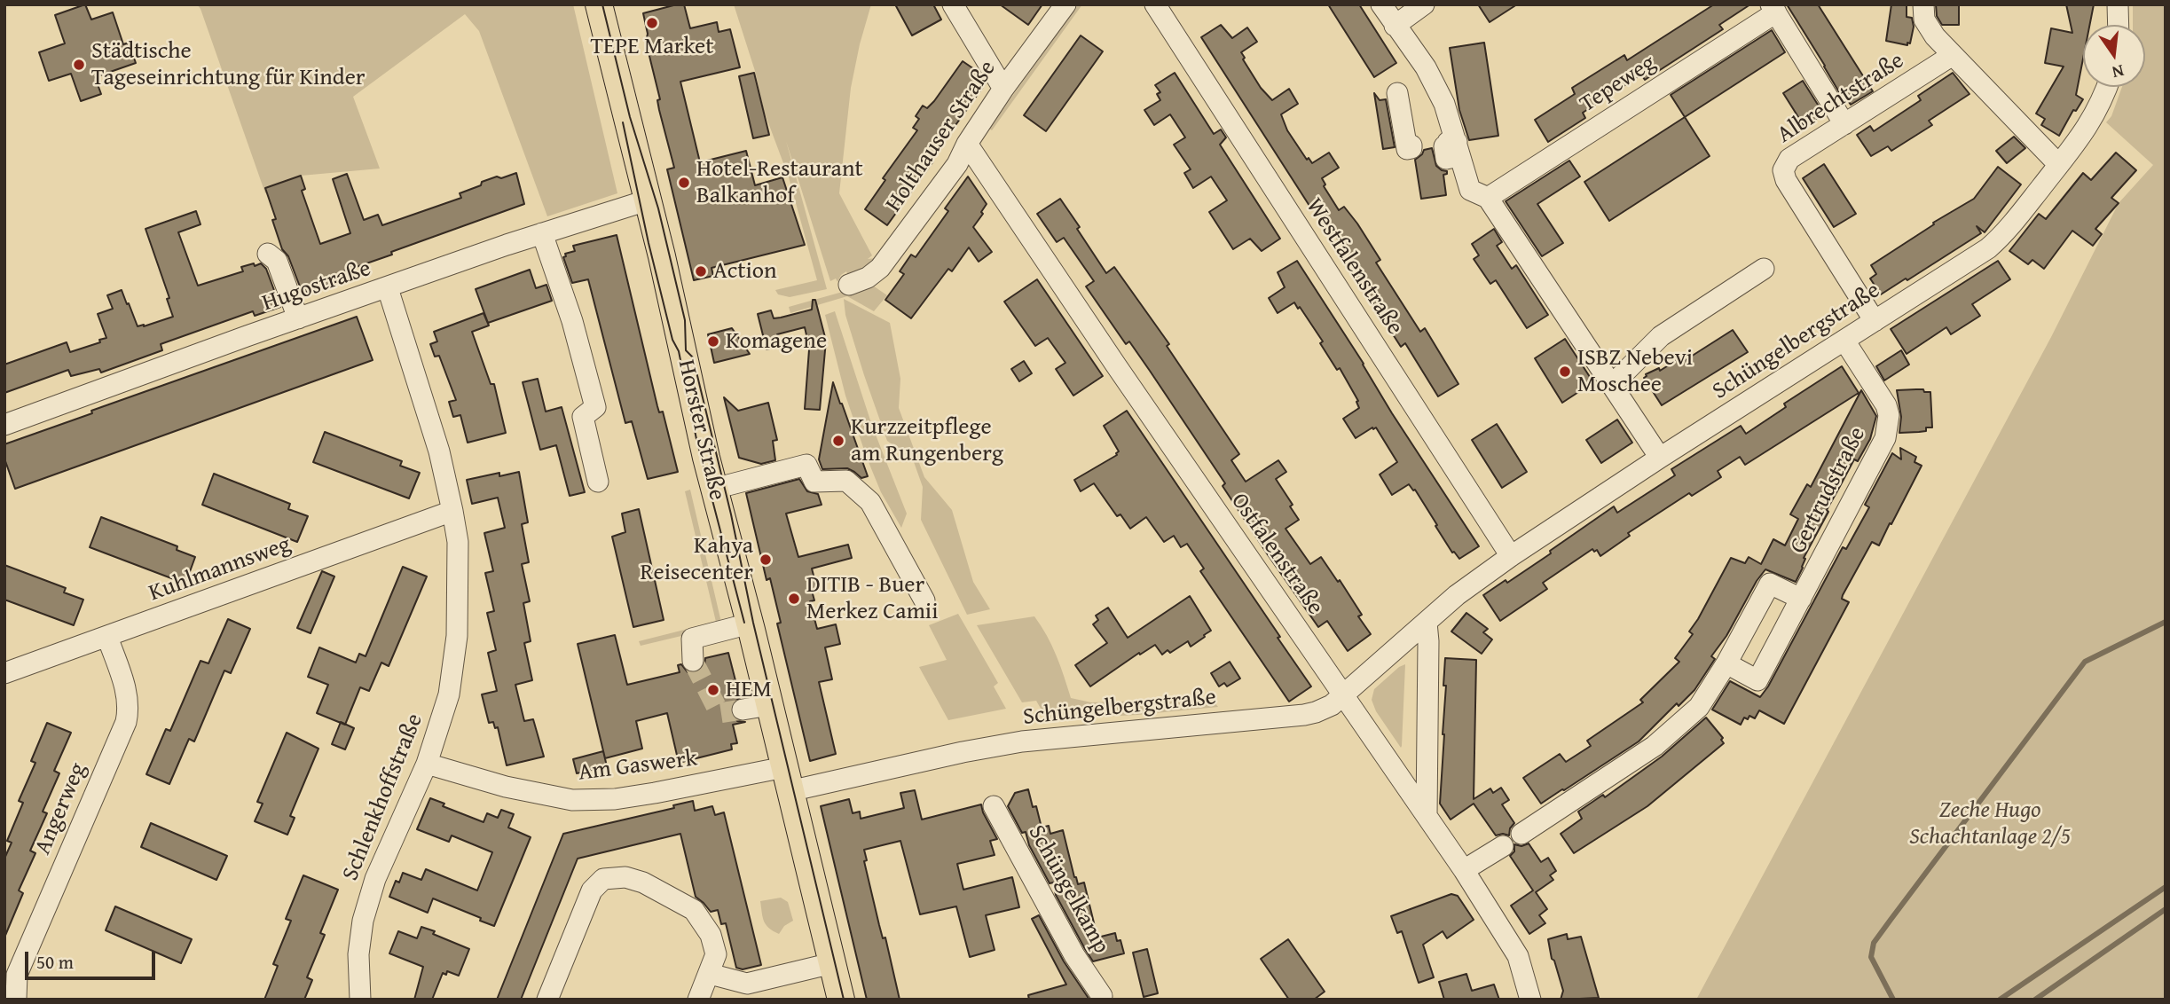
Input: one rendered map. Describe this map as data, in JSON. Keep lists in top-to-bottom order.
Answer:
{
  "streets": {
    "main road": ["Horster Straße"],
    "street": [
      "Tepeweg",
      "Albrechtstraße",
      "Holthauser Straße",
      "Westfalenstraße",
      "Hugostraße",
      "Schüngelbergstraße",
      "Gertrudstraße",
      "Ostfalenstraße",
      "Kuhlmannsweg",
      "Am Gaswerk",
      "Schlenkhoffstraße",
      "Angerweg",
      "Schüngelkamp"
    ]
  },
  "crossings": [
    ["Albrechtstraße", "Schüngelbergstraße"],
    ["Holthauser Straße", "Ostfalenstraße"],
    ["Westfalenstraße", "Schüngelbergstraße"],
    ["Hugostraße", "Horster Straße"],
    ["Hugostraße", "Schlenkhoffstraße"],
    ["Schüngelbergstraße", "Horster Straße"],
    ["Schüngelbergstraße", "Gertrudstraße"],
    ["Schüngelbergstraße", "Ostfalenstraße"],
    ["Schüngelbergstraße", "Am Gaswerk"],
    ["Horster Straße", "Am Gaswerk"],
    ["Kuhlmannsweg", "Schlenkhoffstraße"],
    ["Kuhlmannsweg", "Angerweg"],
    ["Am Gaswerk", "Schlenkhoffstraße"]
  ],
  "parks": ["Zeche Hugo Schachtanlage 2/5"],
  "places": [
    "TEPE Market",
    "Städtische Tageseinrichtung für Kinder",
    "Hotel-Restaurant Balkanhof",
    "Action",
    "Komagene",
    "ISBZ Nebevi Moschee",
    "Kurzzeitpflege am Rungenberg",
    "Kahya Reisecenter",
    "DITIB - Buer Merkez Camii",
    "HEM"
  ],
  "scale_bar": "50 m",
  "north": "bottom"
}
